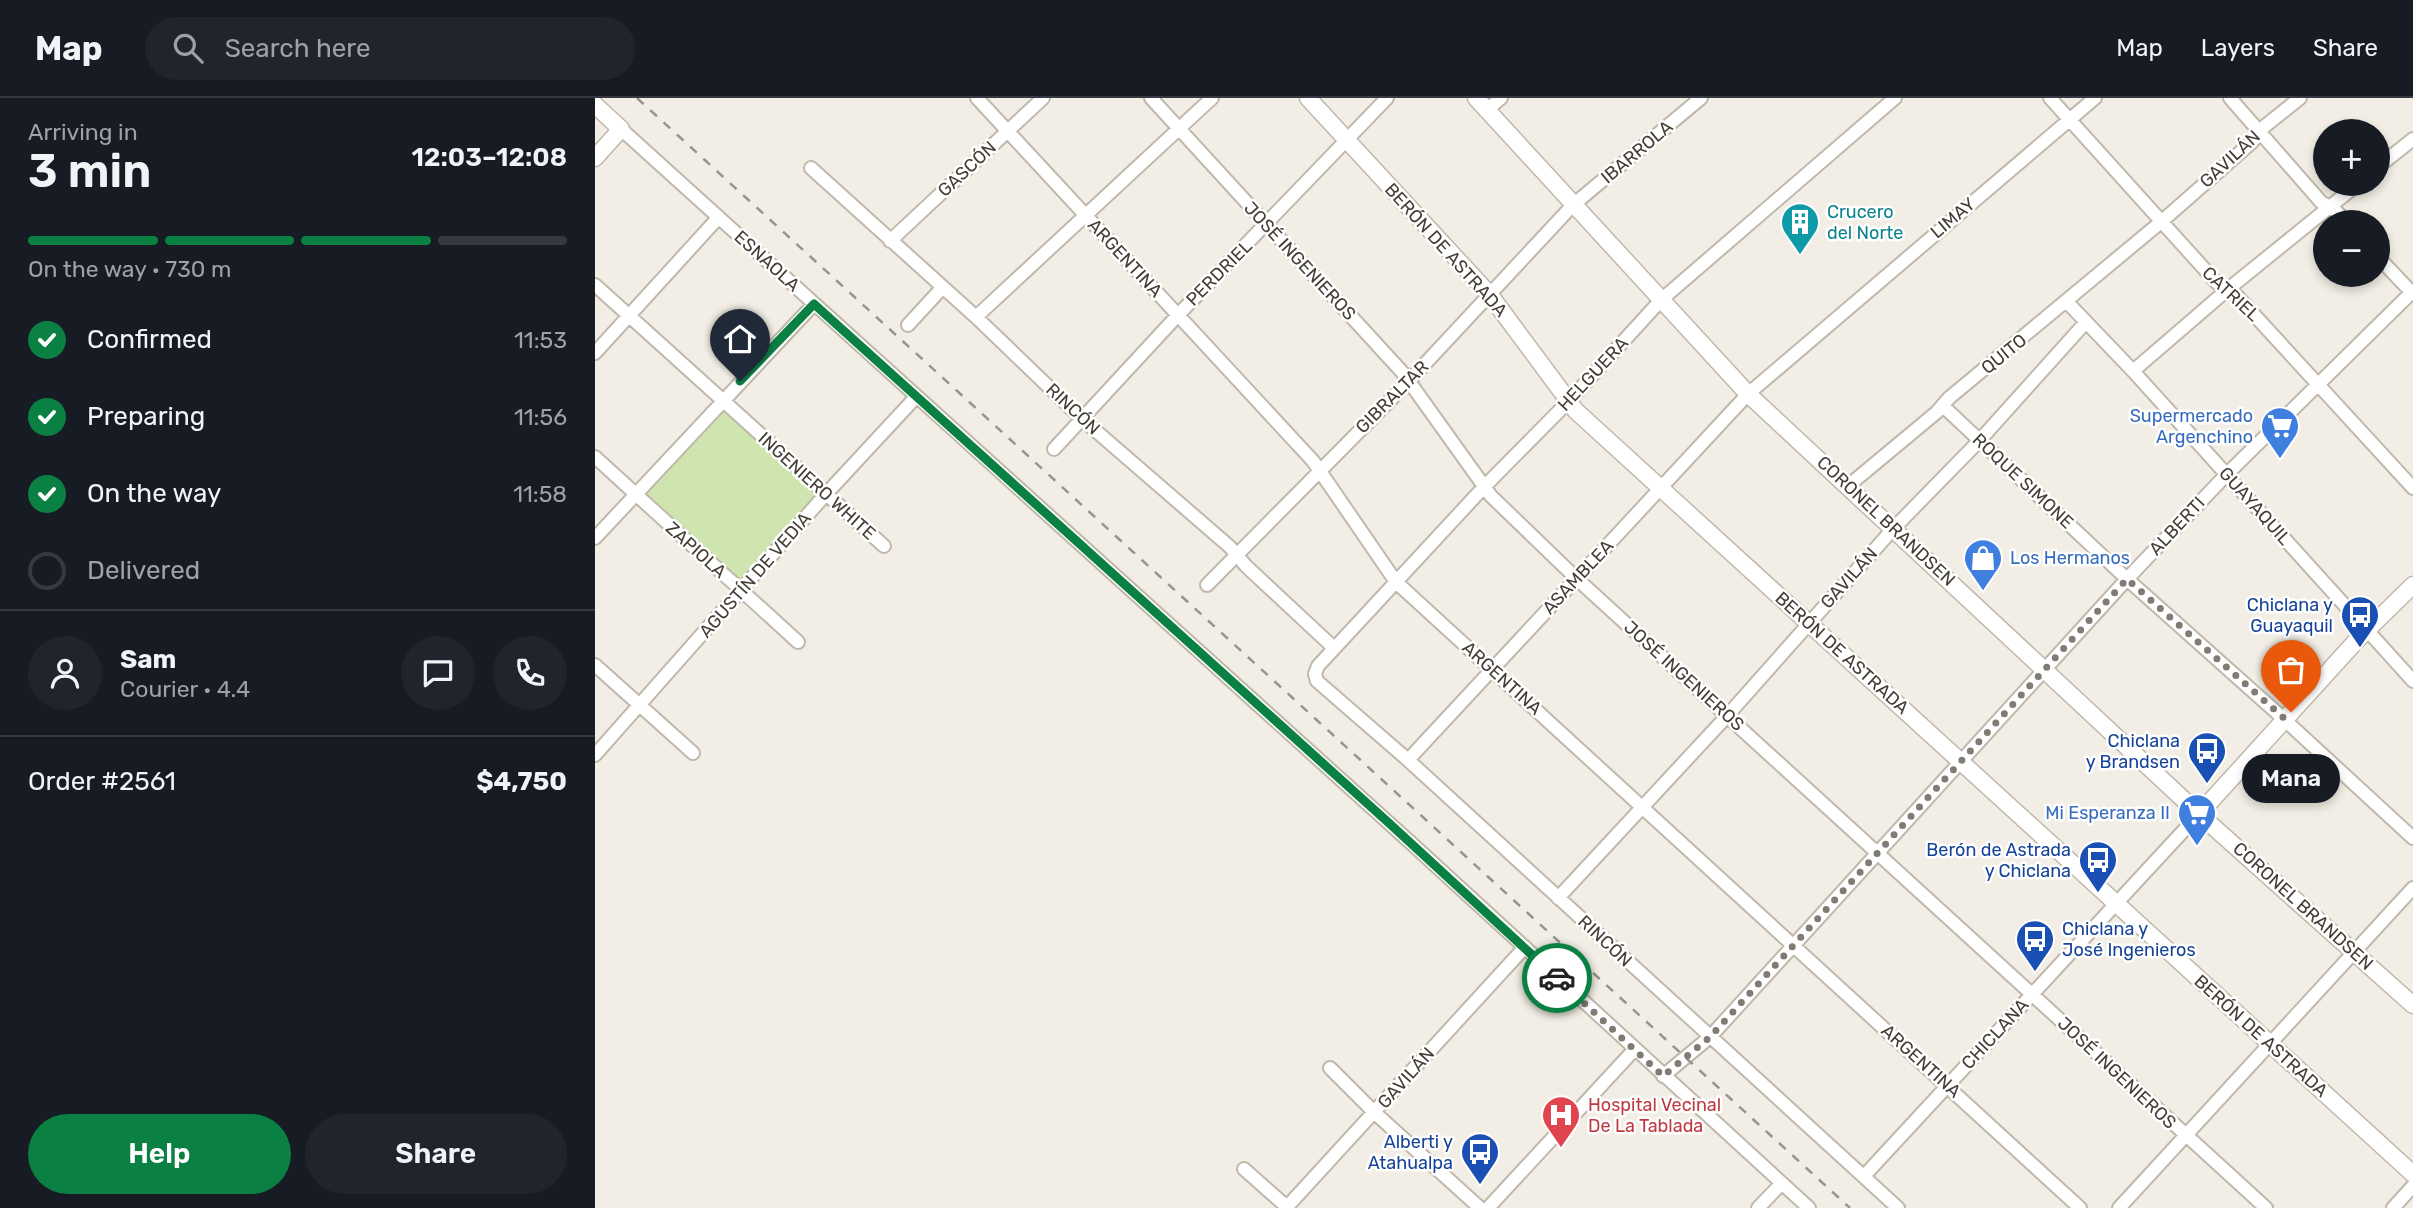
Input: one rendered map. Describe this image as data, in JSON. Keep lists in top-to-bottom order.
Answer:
{
  "streets": {
    "street": [
      "IBARROLA",
      "GAVILÁN",
      "GASCÓN",
      "LIMAY",
      "BERÓN DE ASTRADA",
      "ARGENTINA",
      "ESNAOLA",
      "JOSÉ INGENIEROS",
      "PERDRIEL",
      "CATRIEL",
      "QUITO",
      "HELGUERA",
      "GIBRALTAR",
      "RINCÓN",
      "ROQUE SIMONE",
      "INGENIERO WHITE",
      "GUAYAQUIL",
      "CORONEL BRANDSEN",
      "ALBERTI",
      "ZAPIOLA",
      "AGUSTÍN DE VEDIA",
      "ASAMBLEA",
      "CHICLANA"
    ]
  },
  "crossings": [
    ["IBARROLA", "GIBRALTAR"],
    ["IBARROLA", "CORONEL BRANDSEN"],
    ["GAVILÁN", "BERÓN DE ASTRADA"],
    ["GAVILÁN", "ARGENTINA"],
    ["GAVILÁN", "ESNAOLA"],
    ["GAVILÁN", "JOSÉ INGENIEROS"],
    ["GAVILÁN", "CATRIEL"],
    ["GAVILÁN", "QUITO"],
    ["GAVILÁN", "RINCÓN"],
    ["GAVILÁN", "ROQUE SIMONE"],
    ["GAVILÁN", "GUAYAQUIL"],
    ["GAVILÁN", "CORONEL BRANDSEN"],
    ["GASCÓN", "ARGENTINA"],
    ["GASCÓN", "RINCÓN"],
    ["LIMAY", "CATRIEL"],
    ["LIMAY", "CORONEL BRANDSEN"],
    ["LIMAY", "ASAMBLEA"],
    ["BERÓN DE ASTRADA", "PERDRIEL"],
    ["BERÓN DE ASTRADA", "HELGUERA"],
    ["BERÓN DE ASTRADA", "GIBRALTAR"],
    ["BERÓN DE ASTRADA", "ALBERTI"],
    ["BERÓN DE ASTRADA", "ASAMBLEA"],
    ["BERÓN DE ASTRADA", "CHICLANA"],
    ["ARGENTINA", "PERDRIEL"],
    ["ARGENTINA", "HELGUERA"],
    ["ARGENTINA", "GIBRALTAR"],
    ["ARGENTINA", "ALBERTI"],
    ["ARGENTINA", "ASAMBLEA"],
    ["ARGENTINA", "CHICLANA"],
    ["ESNAOLA", "ALBERTI"],
    ["ESNAOLA", "AGUSTÍN DE VEDIA"],
    ["JOSÉ INGENIEROS", "PERDRIEL"],
    ["JOSÉ INGENIEROS", "HELGUERA"],
    ["JOSÉ INGENIEROS", "GIBRALTAR"],
    ["JOSÉ INGENIEROS", "ALBERTI"],
    ["JOSÉ INGENIEROS", "ASAMBLEA"],
    ["JOSÉ INGENIEROS", "CHICLANA"],
    ["PERDRIEL", "RINCÓN"],
    ["CATRIEL", "QUITO"],
    ["CATRIEL", "ALBERTI"],
    ["QUITO", "ROQUE SIMONE"],
    ["QUITO", "GUAYAQUIL"],
    ["QUITO", "CORONEL BRANDSEN"],
    ["HELGUERA", "RINCÓN"],
    ["HELGUERA", "CORONEL BRANDSEN"],
    ["GIBRALTAR", "RINCÓN"],
    ["GIBRALTAR", "CORONEL BRANDSEN"],
    ["RINCÓN", "ALBERTI"],
    ["RINCÓN", "ASAMBLEA"],
    ["RINCÓN", "CHICLANA"],
    ["ROQUE SIMONE", "ALBERTI"],
    ["ROQUE SIMONE", "CHICLANA"],
    ["INGENIERO WHITE", "AGUSTÍN DE VEDIA"],
    ["GUAYAQUIL", "ALBERTI"],
    ["GUAYAQUIL", "CHICLANA"],
    ["CORONEL BRANDSEN", "ALBERTI"],
    ["CORONEL BRANDSEN", "ASAMBLEA"],
    ["CORONEL BRANDSEN", "CHICLANA"],
    ["ZAPIOLA", "AGUSTÍN DE VEDIA"]
  ],
  "places": {
    "building": ["Crucero del Norte"],
    "supermarket": ["Supermercado Argenchino", "Mi Esperanza II"],
    "shop": ["Los Hermanos"],
    "bus stop": [
      "Chiclana y Guayaquil",
      "Chiclana y Brandsen",
      "Berón de Astrada y Chiclana",
      "Chiclana y José Ingenieros",
      "Alberti y Atahualpa"
    ],
    "other": ["Mana"],
    "hospital": ["Hospital Vecinal De La Tablada"]
  },
  "page": {
    "header": "Map",
    "search": "Search here",
    "nav": ["Map", "Layers", "Share"],
    "heading": ["3 min", "Arriving in", "12:03–12:08"],
    "panel": [
      "Sam",
      "Courier · 4.4",
      "Order #2561",
      "$4,750"
    ],
    "map_buttons": ["+", "−"],
    "bar": "On the way · 730 m",
    "list": [
      ["Confirmed", "11:53"],
      ["Preparing", "11:56"],
      ["On the way", "11:58"],
      "Delivered"
    ],
    "bubble": "Mana",
    "buttons": ["Help", "Share"]
  }
}
